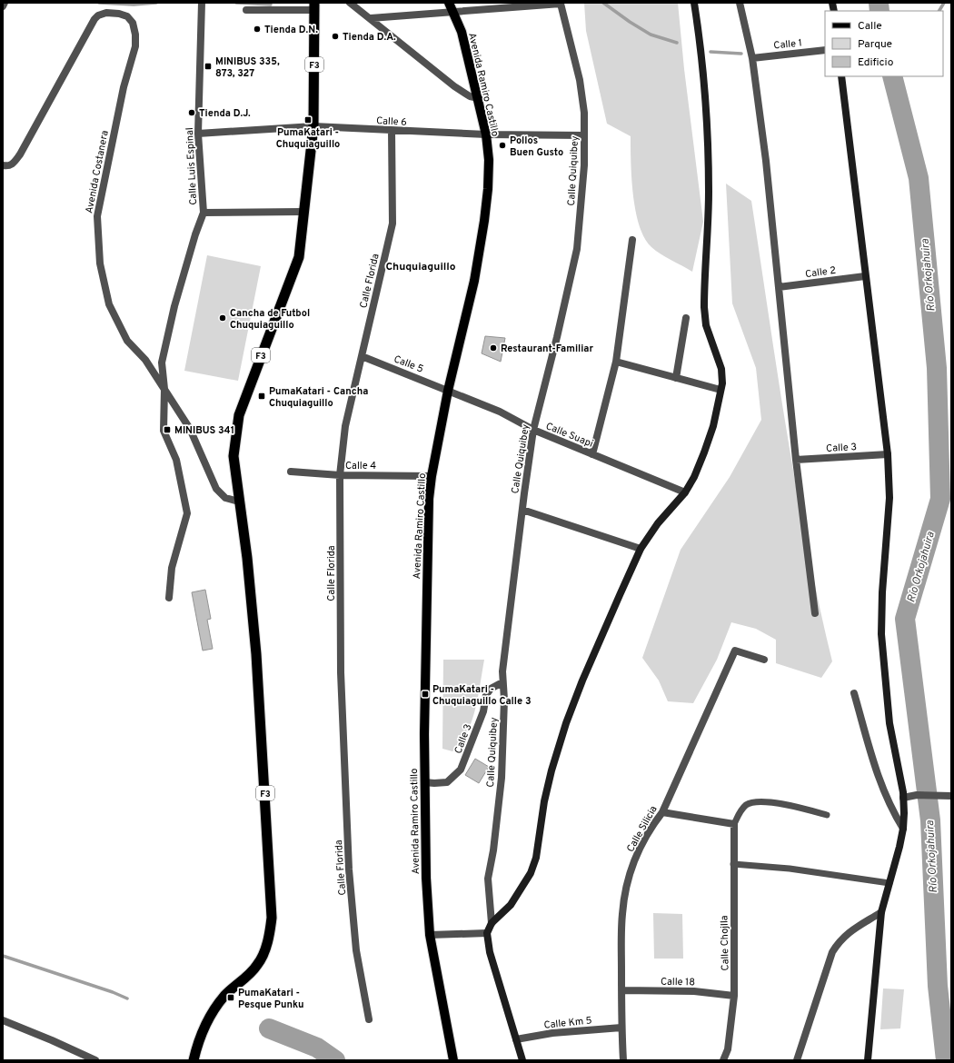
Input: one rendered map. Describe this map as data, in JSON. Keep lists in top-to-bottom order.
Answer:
{
  "streets": {
    "highway": ["F3"],
    "main road": ["Avenida Ramiro Castillo"],
    "street": [
      "Calle 1",
      "Calle 6",
      "Calle Luis Espinal",
      "Calle Quiquibey",
      "Avenida Costanera",
      "Calle 2",
      "Calle Florida",
      "Calle 5",
      "Calle Suapi",
      "Calle 3",
      "Calle 4",
      "Calle Silicia",
      "Calle Chojlla",
      "Calle 18",
      "Calle Km 5"
    ]
  },
  "crossings": [
    ["F3", "Calle 6"],
    ["F3", "Avenida Costanera"],
    ["Avenida Ramiro Castillo", "Calle 6"],
    ["Avenida Ramiro Castillo", "Calle 5"],
    ["Avenida Ramiro Castillo", "Calle Suapi"],
    ["Avenida Ramiro Castillo", "Calle 3"],
    ["Avenida Ramiro Castillo", "Calle 4"],
    ["Calle 6", "Calle Luis Espinal"],
    ["Calle 6", "Calle Quiquibey"],
    ["Calle 6", "Calle Florida"],
    ["Calle Luis Espinal", "Avenida Costanera"],
    ["Calle Quiquibey", "Calle Suapi"],
    ["Calle Quiquibey", "Calle 3"],
    ["Calle Florida", "Calle 5"],
    ["Calle Florida", "Calle 4"],
    ["Calle 5", "Calle Suapi"],
    ["Calle Silicia", "Calle 18"],
    ["Calle Silicia", "Calle Km 5"],
    ["Calle Chojlla", "Calle 18"]
  ],
  "districts": ["Chuquiaguillo"],
  "water": ["Río Orkojahuira"],
  "places": {
    "other": [
      "Tienda D.N.",
      "Tienda D.A.",
      "Tienda D.J.",
      "Pollos Buen Gusto",
      "Cancha de Futbol Chuquiaguillo",
      "Restaurant-Familiar"
    ],
    "transit": [
      "MINIBUS 335, 873, 327",
      "PumaKatari - Chuquiaguillo",
      "PumaKatari - Cancha Chuquiaguillo",
      "MINIBUS 341",
      "PumaKatari - Chuquiaguillo Calle 3",
      "PumaKatari - Pesque Punku"
    ]
  },
  "legend": ["Calle", "Parque", "Edificio"]
}
